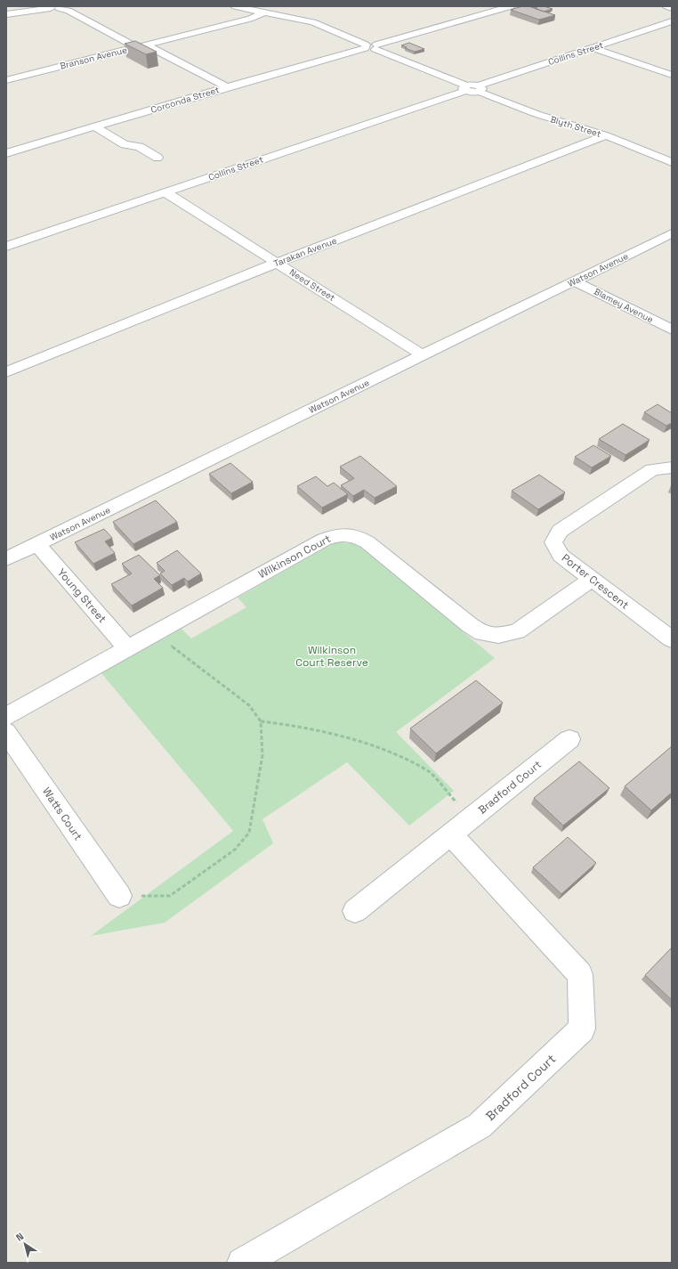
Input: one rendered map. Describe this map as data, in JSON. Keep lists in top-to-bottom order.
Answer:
{
  "streets": {
    "street": [
      "Collins Street",
      "Branson Avenue",
      "Corconda Street",
      "Blyth Street",
      "Tarakan Avenue",
      "Watson Avenue",
      "Need Street",
      "Blamey Avenue",
      "Wilkinson Court",
      "Porter Crescent",
      "Young Street",
      "Bradford Court",
      "Watts Court"
    ]
  },
  "crossings": [
    ["Collins Street", "Blyth Street"],
    ["Collins Street", "Need Street"],
    ["Blyth Street", "Tarakan Avenue"],
    ["Tarakan Avenue", "Need Street"],
    ["Watson Avenue", "Need Street"],
    ["Watson Avenue", "Blamey Avenue"],
    ["Watson Avenue", "Young Street"],
    ["Wilkinson Court", "Porter Crescent"],
    ["Wilkinson Court", "Young Street"]
  ],
  "parks": ["Wilkinson Court Reserve"],
  "north": "top left"
}
